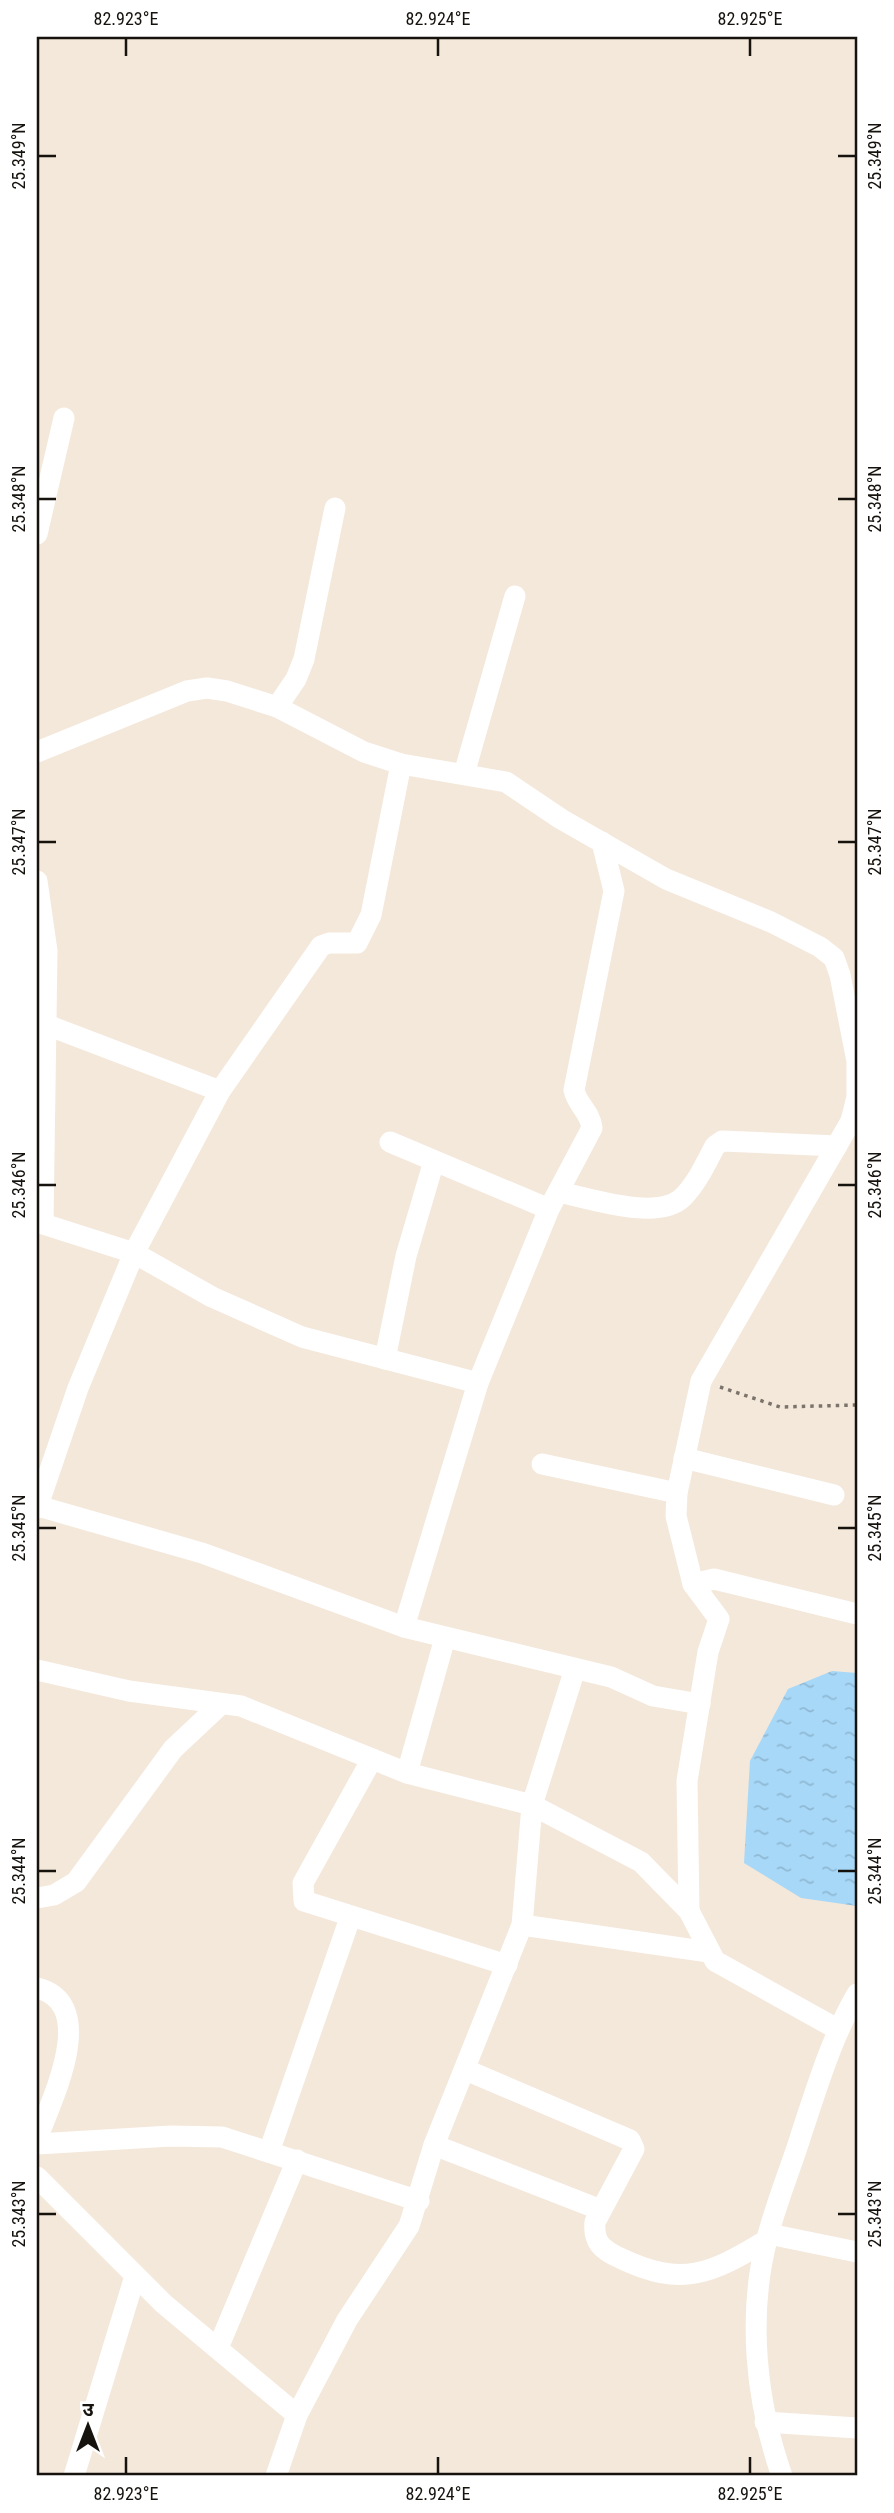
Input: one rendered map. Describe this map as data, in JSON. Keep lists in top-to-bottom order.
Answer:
{
  "north": "top",
  "coordinates": [
    "82.923°E",
    "82.924°E",
    "82.925°E",
    "25.349°N",
    "25.348°N",
    "25.347°N",
    "25.346°N",
    "25.345°N",
    "25.344°N",
    "25.343°N"
  ]
}
